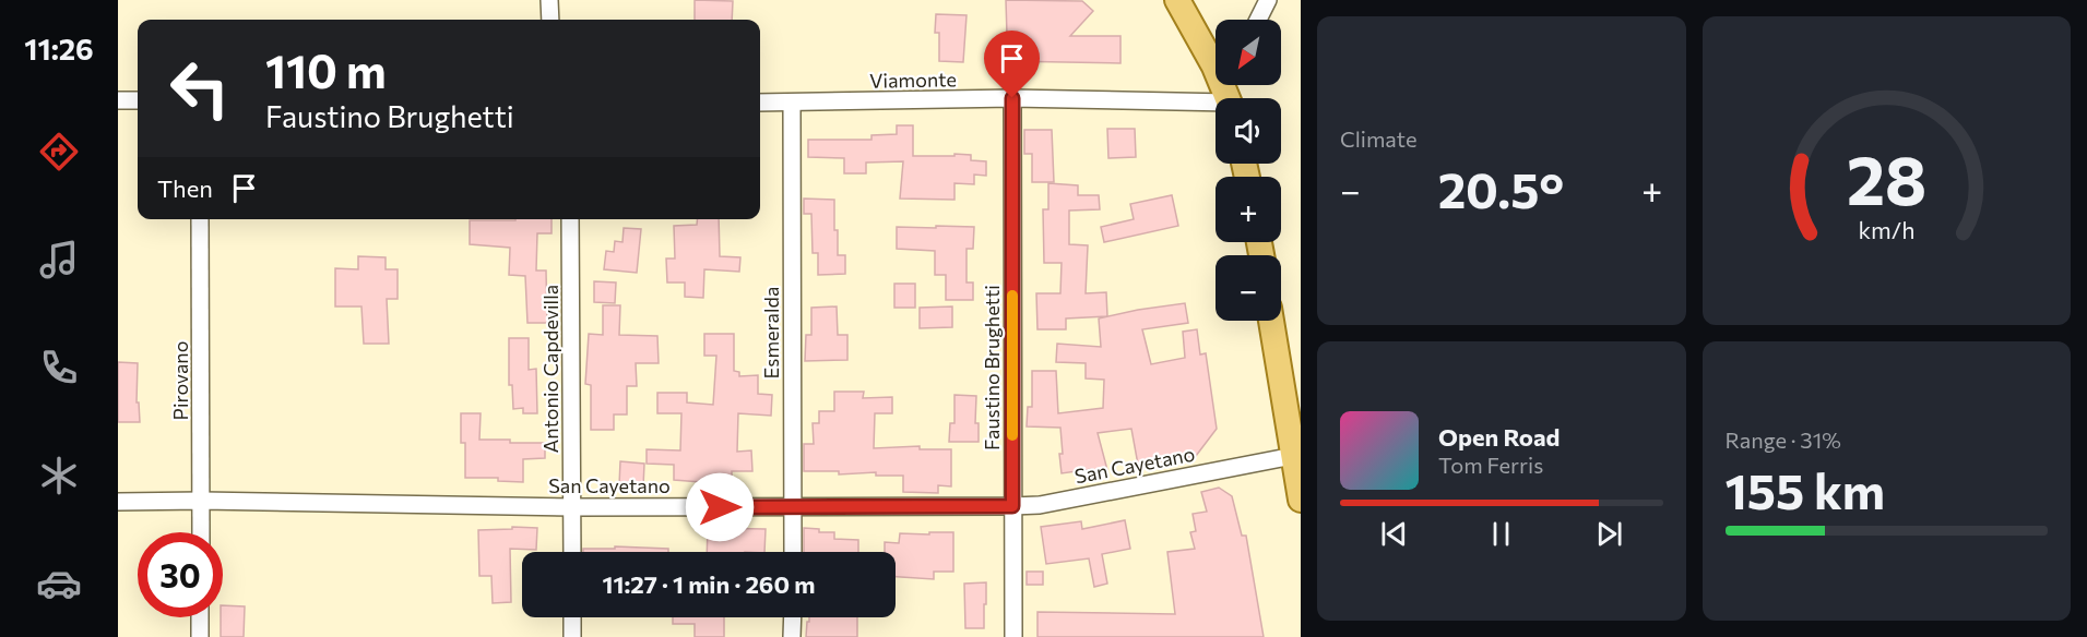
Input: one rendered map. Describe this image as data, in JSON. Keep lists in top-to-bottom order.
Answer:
{
  "streets": {
    "street": [
      "Viamonte",
      "Esmeralda",
      "Faustino Brughetti",
      "Antonio Capdevilla",
      "Pirovano",
      "San Cayetano"
    ]
  },
  "crossings": [
    ["Viamonte", "Esmeralda"],
    ["Viamonte", "Faustino Brughetti"],
    ["Esmeralda", "San Cayetano"],
    ["Faustino Brughetti", "San Cayetano"],
    ["Antonio Capdevilla", "San Cayetano"],
    ["Pirovano", "San Cayetano"]
  ],
  "north": "bottom left",
  "page": {
    "tabs": "11:26",
    "tile": [
      "Climate",
      ["Range · 31%", "155 km"]
    ],
    "map_buttons": ["+", "−"],
    "turn": ["110 m", "Faustino Brughetti"],
    "then": "Then",
    "heat": ["−", "20.5°", "+"],
    "song": ["Open Road", "Tom Ferris"],
    "limit": "30",
    "trip": "11:27 · 1 min · 260 m",
    "gauge": ["28", "km/h"]
  }
}
